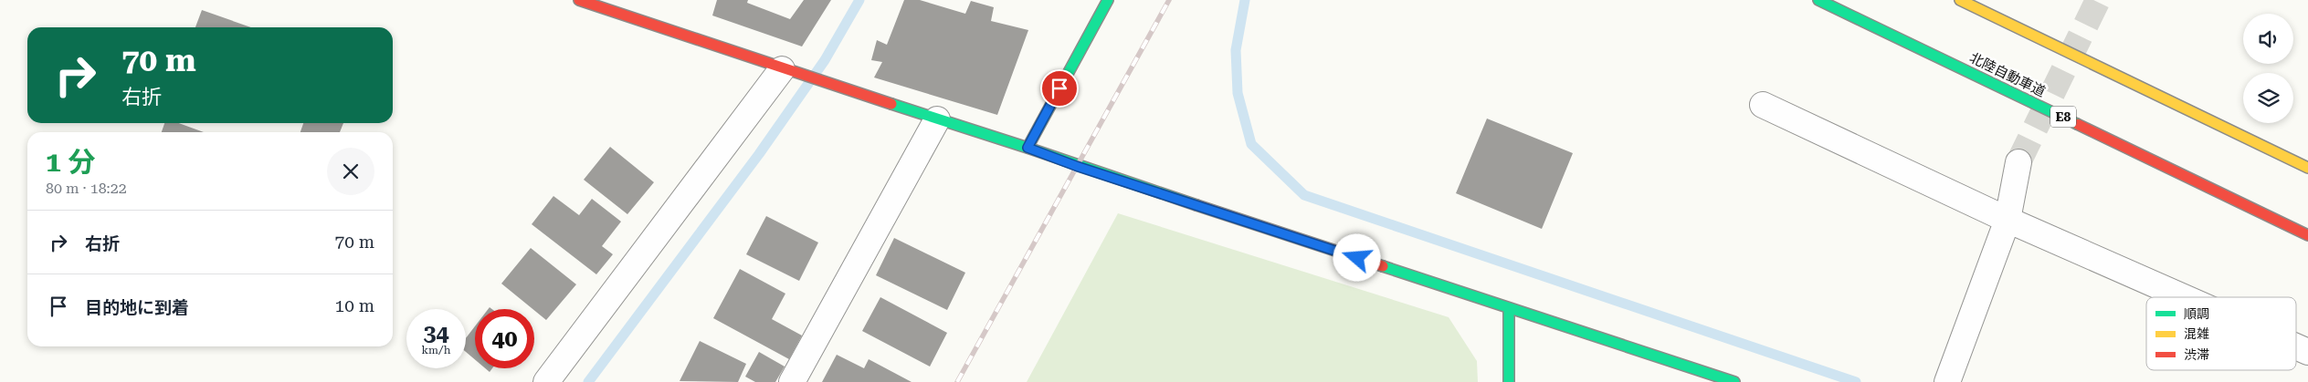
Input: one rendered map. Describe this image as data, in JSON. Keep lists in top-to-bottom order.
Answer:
{
  "streets": {
    "main road": ["北陸自動車道", "E8"]
  },
  "legend": ["順調", "混雑", "渋滞"],
  "page": {
    "turn": ["70 m", "右折"],
    "heading": ["1 分", "80 m · 18:22"],
    "list": [
      {
        "name": "右折",
        "value": "70 m"
      },
      {
        "name": "目的地に到着",
        "value": "10 m"
      }
    ],
    "speed": "34 km/h",
    "limit": "40"
  }
}
